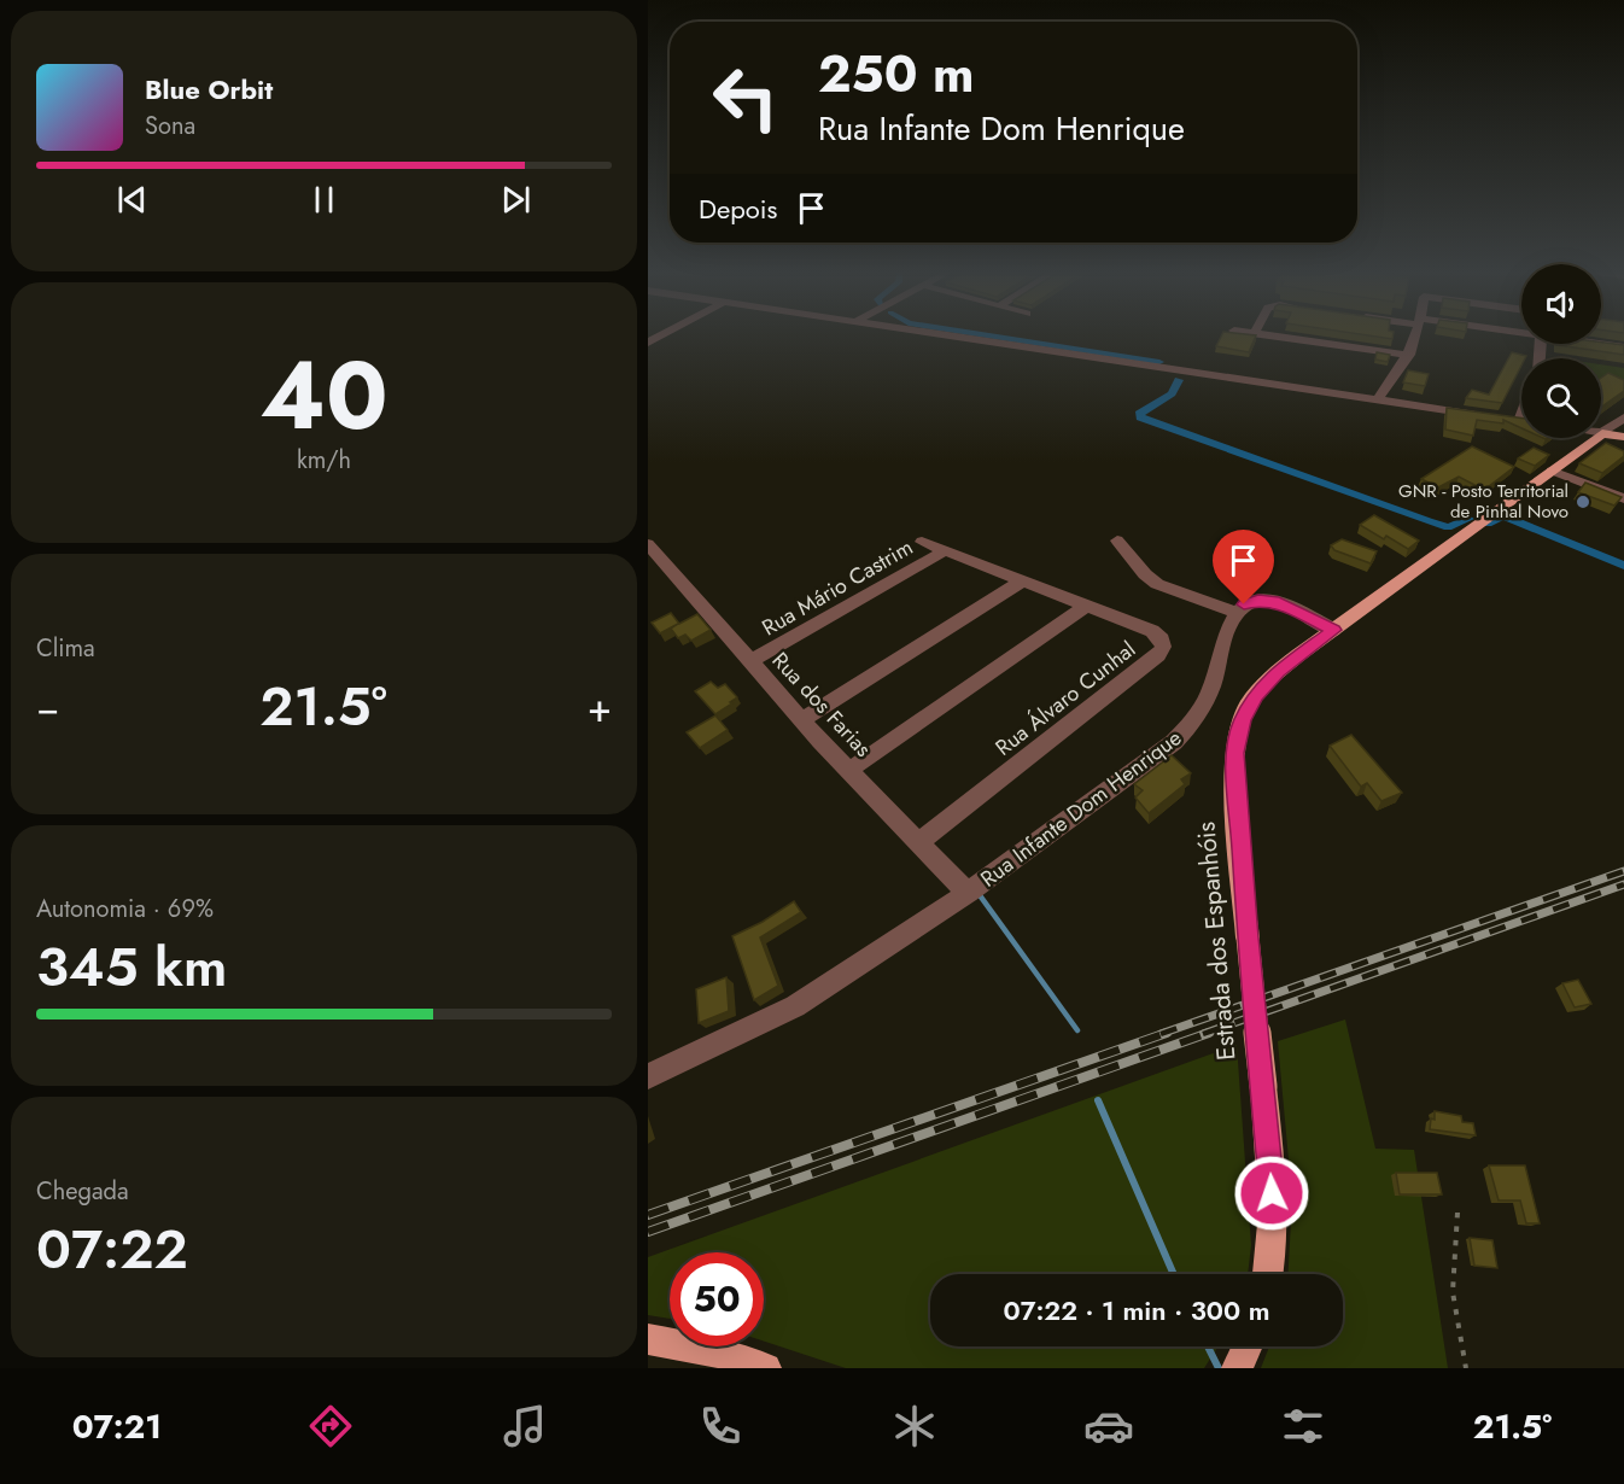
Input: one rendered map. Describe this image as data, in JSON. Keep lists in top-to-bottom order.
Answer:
{
  "streets": {
    "main road": ["Estrada dos Espanhóis"],
    "street": [
      "Rua Mário Castrim",
      "Rua Álvaro Cunhal",
      "Rua dos Farias",
      "Rua Infante Dom Henrique"
    ]
  },
  "crossings": [
    ["Rua Mário Castrim", "Rua Álvaro Cunhal"],
    ["Rua Mário Castrim", "Rua dos Farias"],
    ["Rua Álvaro Cunhal", "Rua dos Farias"],
    ["Rua dos Farias", "Rua Infante Dom Henrique"]
  ],
  "places": ["GNR - Posto Territorial de Pinhal Novo"],
  "page": {
    "turn": ["250 m", "Rua Infante Dom Henrique"],
    "song": ["Blue Orbit", "Sona"],
    "then": "Depois",
    "tile": [
      ["40", "km/h"],
      "Clima",
      ["Autonomia · 69%", "345 km"],
      ["Chegada", "07:22"]
    ],
    "heat": ["−", "21.5°", "+"],
    "limit": "50",
    "trip": "07:22 · 1 min · 300 m",
    "tabs": ["07:21", "21.5°"]
  }
}
